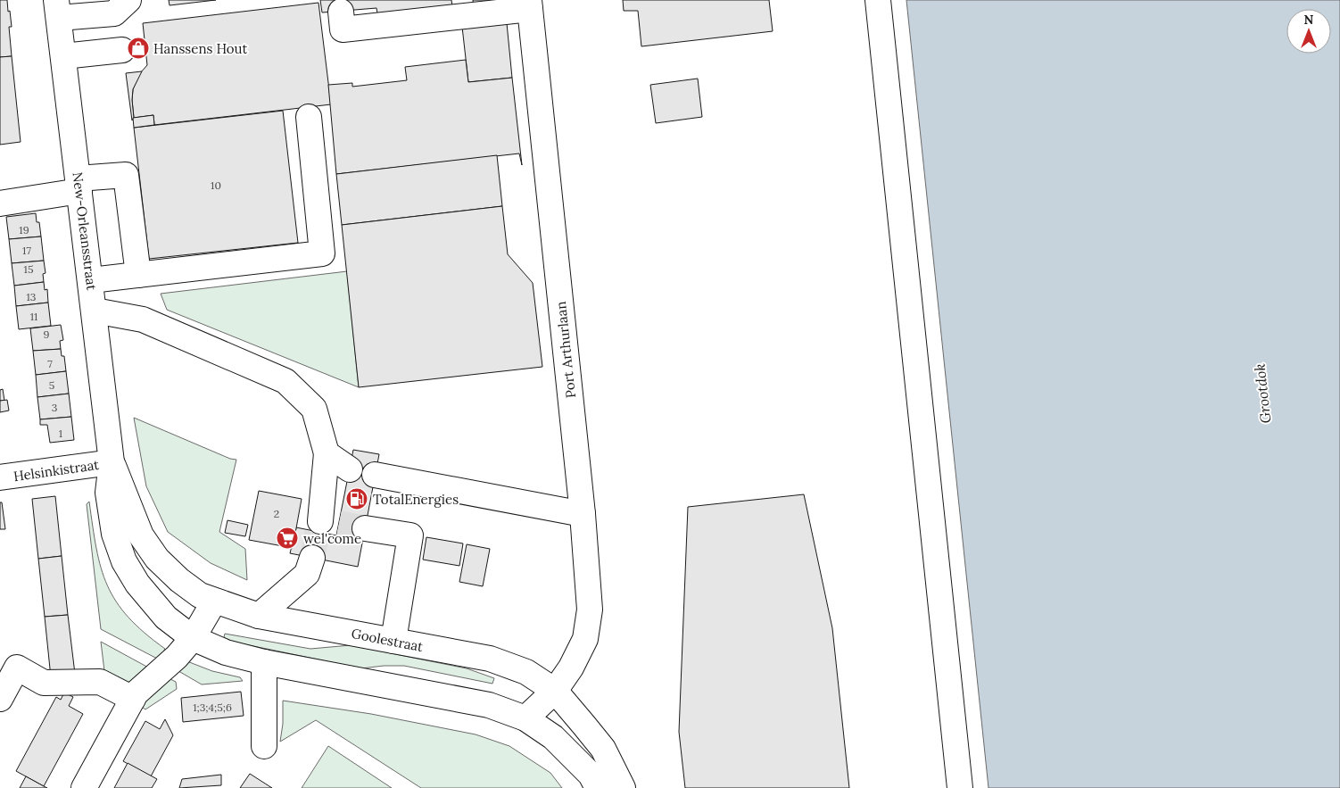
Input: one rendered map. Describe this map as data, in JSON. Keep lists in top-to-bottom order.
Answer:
{
  "streets": {
    "main road": [
      "New-Orleansstraat",
      "Port Arthurlaan",
      "Helsinkistraat",
      "Goolestraat"
    ]
  },
  "crossings": [
    ["New-Orleansstraat", "Helsinkistraat"],
    ["New-Orleansstraat", "Goolestraat"],
    ["Port Arthurlaan", "Goolestraat"],
    ["Helsinkistraat", "Goolestraat"]
  ],
  "water": ["Grootdok"],
  "places": {
    "shop": ["Hanssens Hout"],
    "fuel station": ["TotalEnergies"],
    "supermarket": ["wel'come"]
  },
  "house_numbers": [
    "10",
    "19",
    "17",
    "15",
    "13",
    "11",
    "9",
    "7",
    "5",
    "3",
    "1",
    "2",
    "1;3;4;5;6"
  ],
  "north": "top"
}
